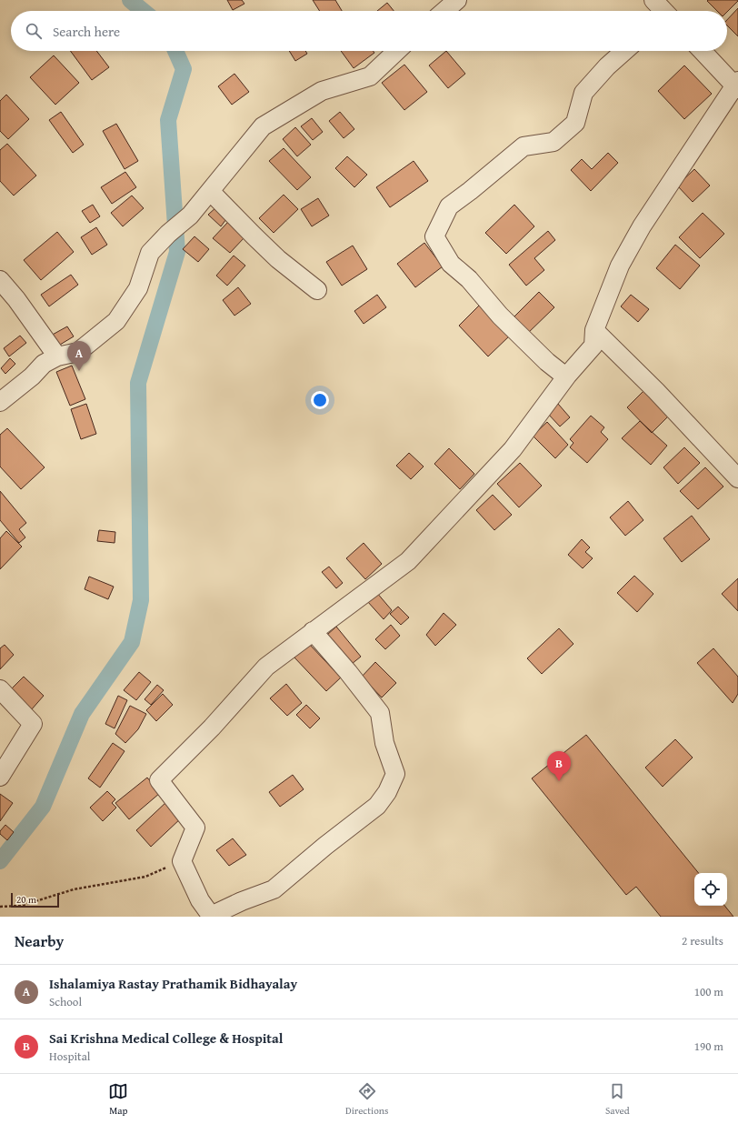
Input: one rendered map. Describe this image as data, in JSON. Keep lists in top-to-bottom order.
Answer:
{
  "scale_bar": "20 m",
  "page": {
    "search": "Search here",
    "pins": ["A", "B"],
    "scale": "20 m",
    "heading": ["Nearby", "2 results"],
    "list": [
      {
        "mark": "A",
        "name": "Ishalamiya Rastay Prathamik Bidhayalay",
        "note": "School",
        "value": "100 m"
      },
      {
        "mark": "B",
        "name": "Sai Krishna Medical College & Hospital",
        "note": "Hospital",
        "value": "190 m"
      }
    ],
    "nav": ["Map", "Directions", "Saved"]
  }
}
